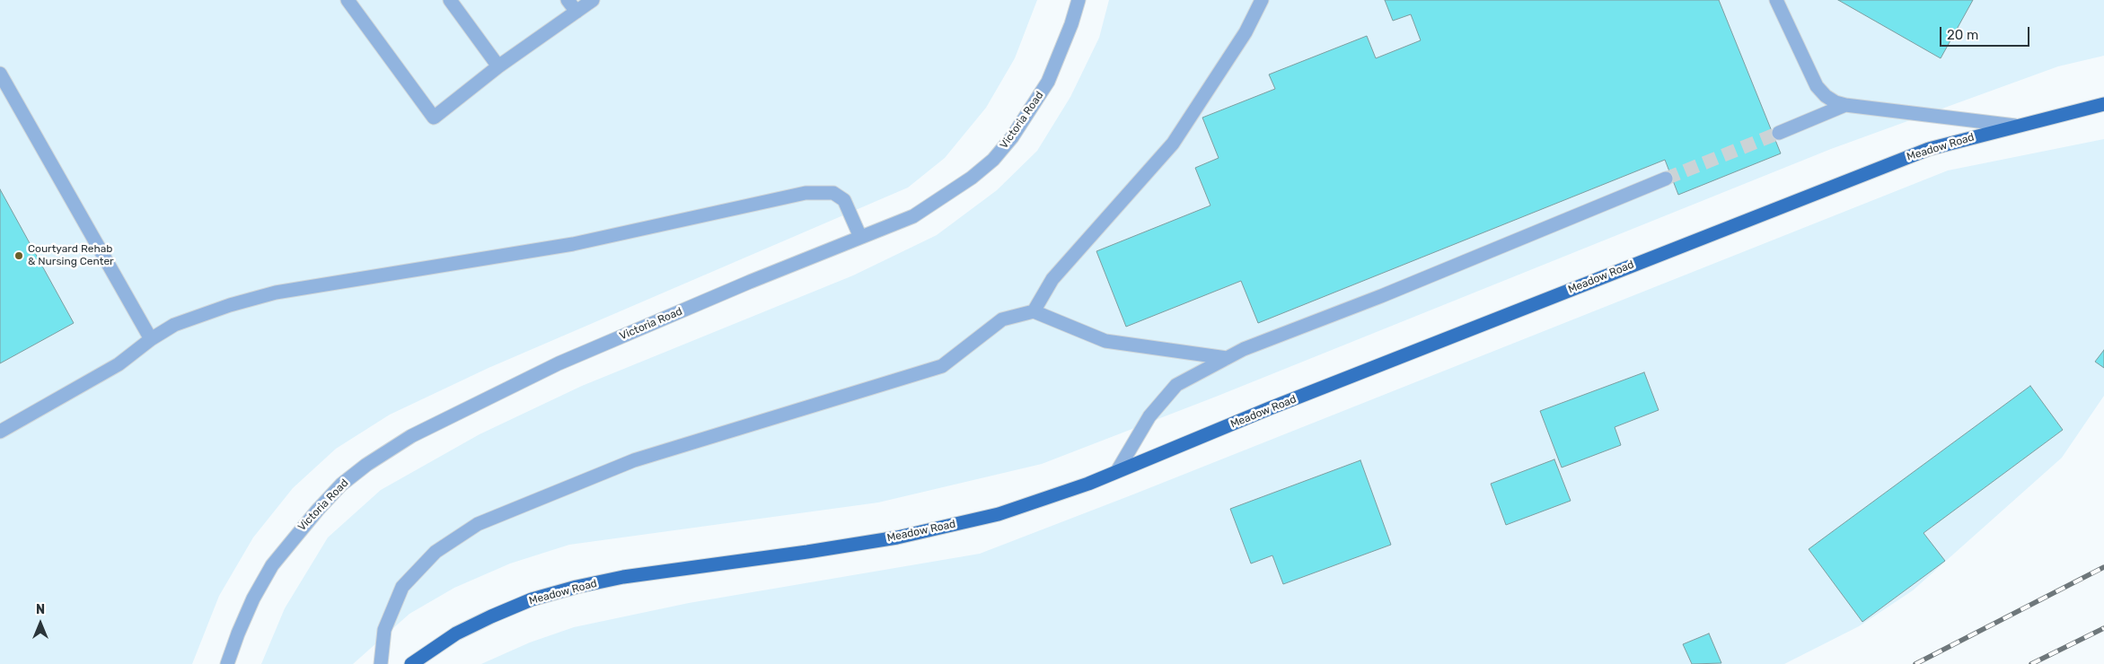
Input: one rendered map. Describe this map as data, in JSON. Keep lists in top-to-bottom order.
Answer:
{
  "streets": {
    "main road": ["Meadow Road"],
    "street": ["Victoria Road"]
  },
  "places": ["Courtyard Rehab & Nursing Center"],
  "scale_bar": "20 m",
  "north": "top"
}
